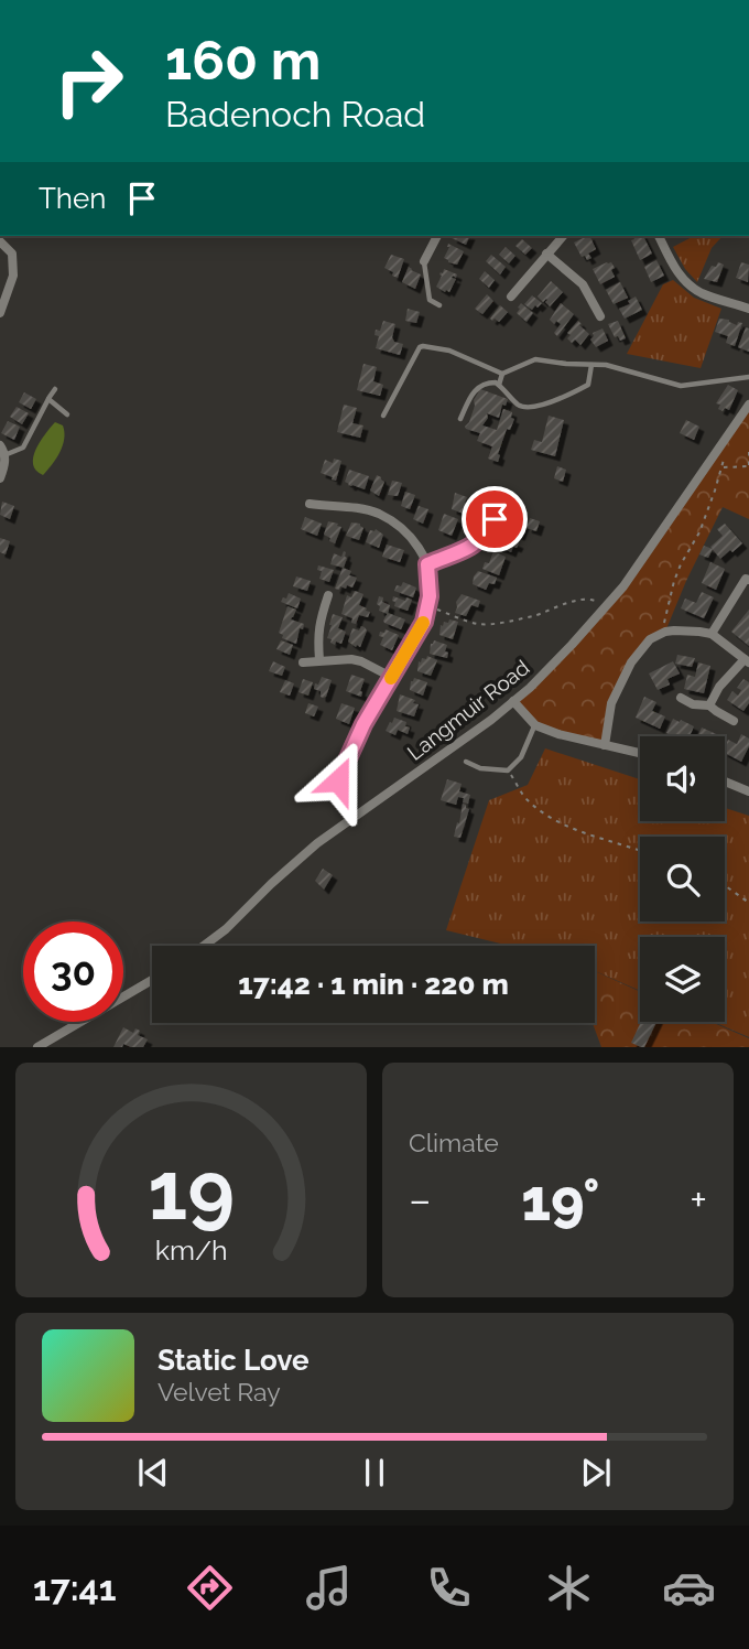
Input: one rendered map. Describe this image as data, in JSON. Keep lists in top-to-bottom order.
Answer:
{
  "streets": {
    "street": ["Langmuir Road"]
  },
  "page": {
    "turn": ["160 m", "Badenoch Road"],
    "then": "Then",
    "limit": "30",
    "trip": "17:42 · 1 min · 220 m",
    "tile": "Climate",
    "heat": ["−", "19°", "+"],
    "song": ["Static Love", "Velvet Ray"],
    "tabs": "17:41",
    "gauge": ["19", "km/h"]
  }
}
